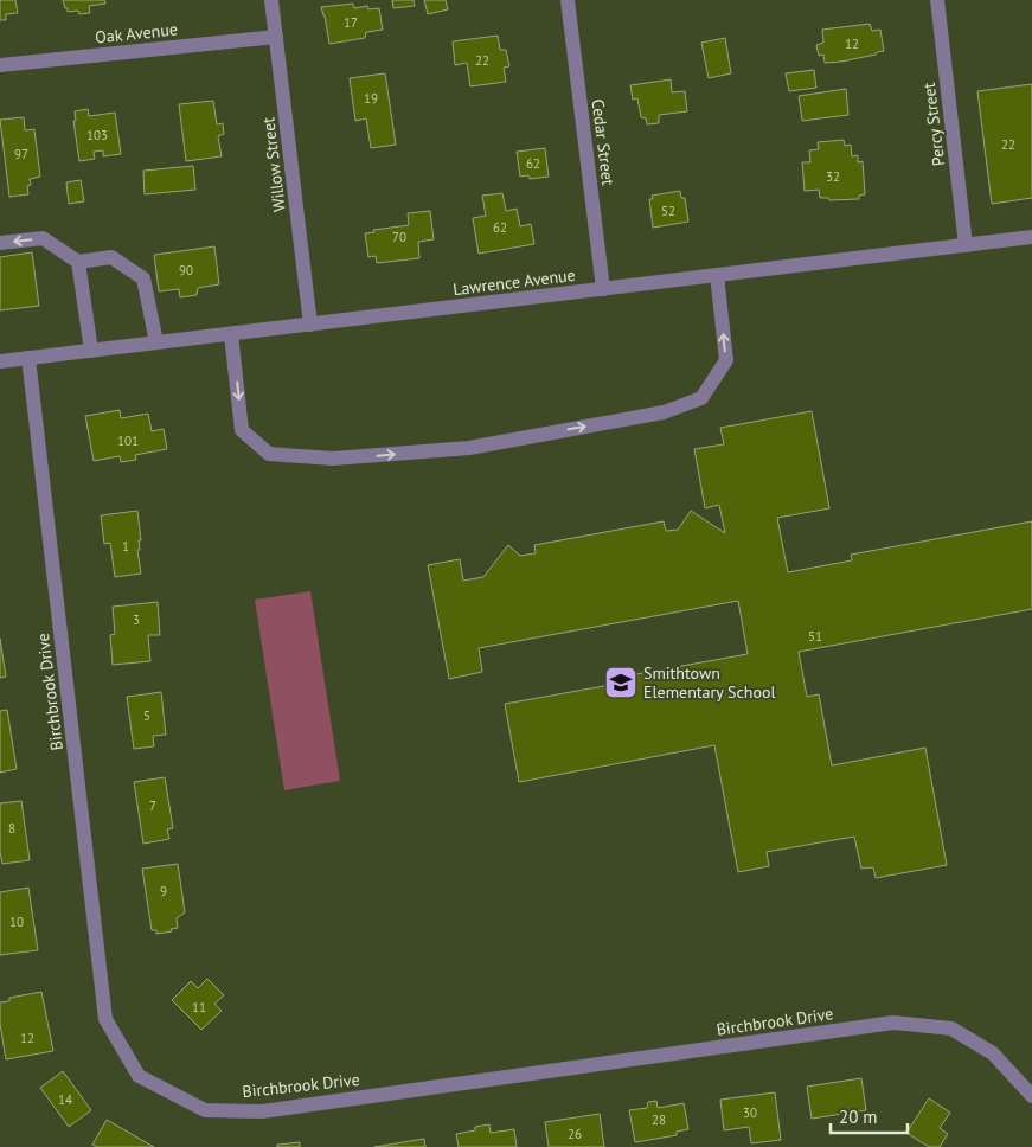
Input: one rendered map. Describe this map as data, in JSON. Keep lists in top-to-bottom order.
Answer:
{
  "streets": {
    "street": [
      "Oak Avenue",
      "Percy Street",
      "Cedar Street",
      "Willow Street",
      "Lawrence Avenue",
      "Birchbrook Drive"
    ]
  },
  "crossings": [
    ["Oak Avenue", "Willow Street"],
    ["Percy Street", "Lawrence Avenue"],
    ["Cedar Street", "Lawrence Avenue"],
    ["Willow Street", "Lawrence Avenue"],
    ["Lawrence Avenue", "Birchbrook Drive"]
  ],
  "places": {
    "school or university": ["Smithtown Elementary School"]
  },
  "house_numbers": [
    "17",
    "12",
    "22",
    "19",
    "103",
    "22",
    "97",
    "62",
    "32",
    "52",
    "62",
    "70",
    "90",
    "101",
    "1",
    "3",
    "51",
    "5",
    "7",
    "8",
    "9",
    "10",
    "11",
    "12",
    "14",
    "30",
    "28",
    "26"
  ],
  "scale_bar": "20 m"
}
